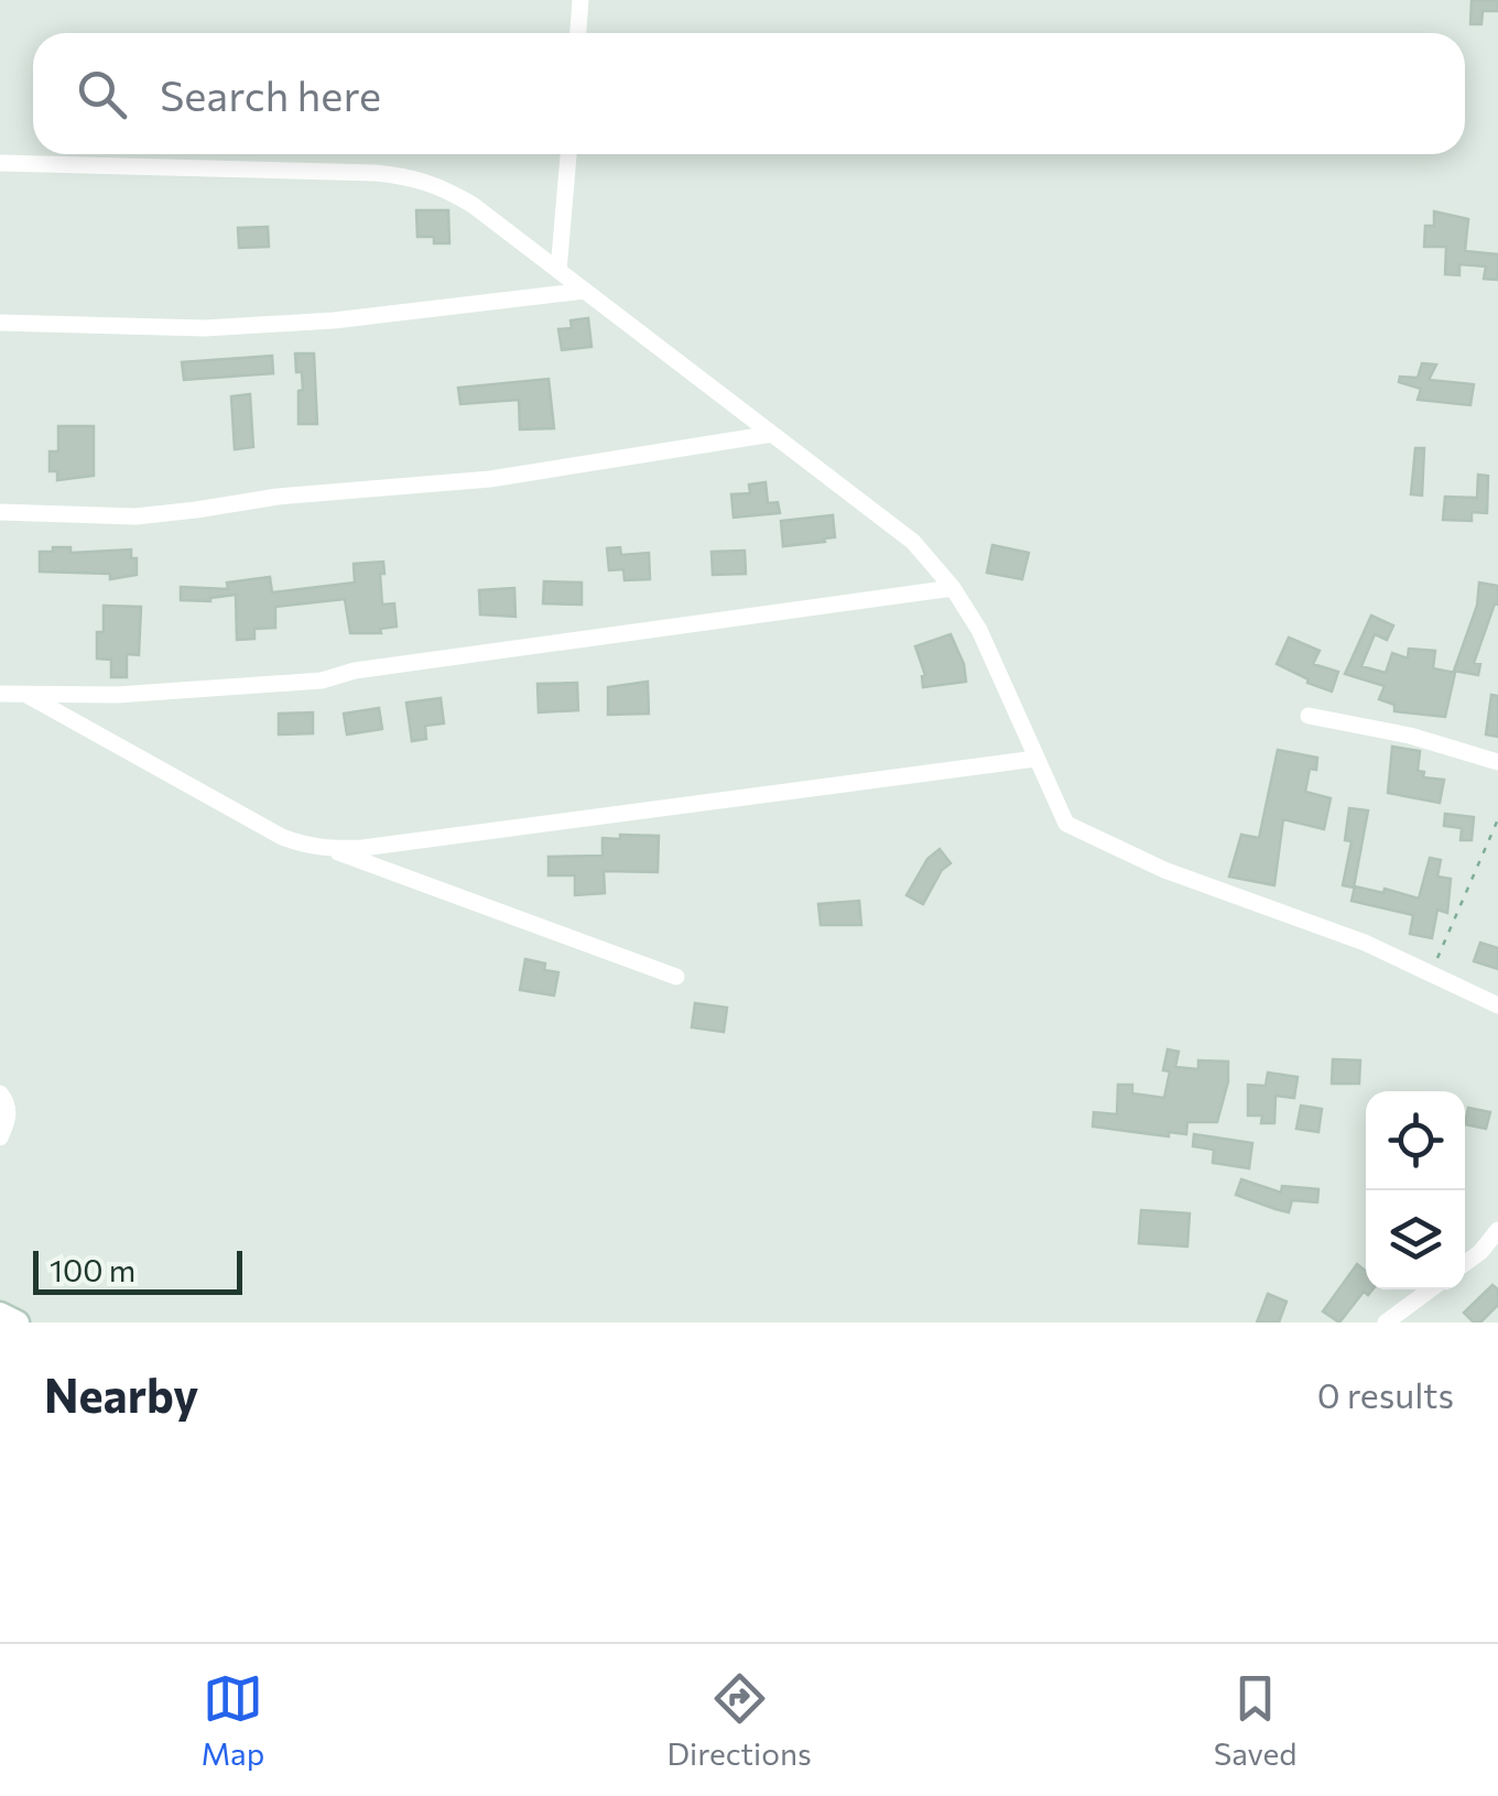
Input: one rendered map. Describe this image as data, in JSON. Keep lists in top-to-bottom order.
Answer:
{
  "scale_bar": "100 m",
  "page": {
    "search": "Search here",
    "scale": "100 m",
    "heading": ["Nearby", "0 results"],
    "nav": ["Map", "Directions", "Saved"]
  }
}
